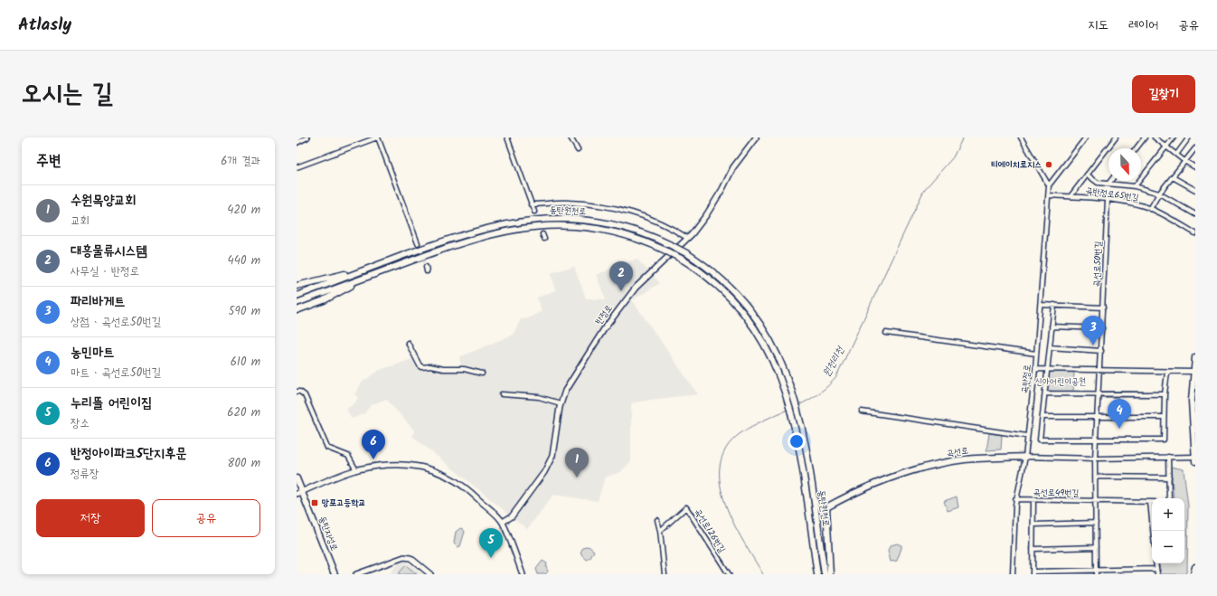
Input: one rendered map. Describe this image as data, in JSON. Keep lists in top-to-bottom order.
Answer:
{
  "streets": {
    "main road": ["동탄원천로", "곡선로", "동탄지성로"],
    "street": [
      "곡반정로65번길",
      "곡선로50번길",
      "반정로",
      "곡반정로",
      "곡선로49번길",
      "곡선로126번길"
    ]
  },
  "crossings": [
    ["곡반정로65번길", "곡선로50번길"],
    ["곡반정로65번길", "곡반정로"],
    ["곡선로50번길", "곡선로"],
    ["곡반정로", "곡선로"],
    ["곡반정로", "곡선로49번길"]
  ],
  "water": ["원천리천"],
  "parks": ["신아어린이공원"],
  "places": {
    "other": ["티에이치로지스"],
    "transit": ["망포고등학교"]
  },
  "north": "bottom",
  "page": {
    "header": "Atlasly",
    "nav": ["지도", "레이어", "공유"],
    "title": "오시는 길",
    "buttons": [
      "길찾기",
      ["저장", "공유"]
    ],
    "heading": ["주변", "6개 결과"],
    "list": [
      {
        "mark": "1",
        "name": "수원목양교회",
        "note": "교회",
        "value": "420 m"
      },
      {
        "mark": "2",
        "name": "대흥물류시스템",
        "note": "사무실 · 반정로",
        "value": "440 m"
      },
      {
        "mark": "3",
        "name": "파리바게트",
        "note": "상점 · 곡선로50번길",
        "value": "590 m"
      },
      {
        "mark": "4",
        "name": "농민마트",
        "note": "마트 · 곡선로50번길",
        "value": "610 m"
      },
      {
        "mark": "5",
        "name": "누리뜰 어린이집",
        "note": "장소",
        "value": "620 m"
      },
      {
        "mark": "6",
        "name": "반정아이파크5단지후문",
        "note": "정류장",
        "value": "800 m"
      }
    ],
    "pins": [
      "2",
      "3",
      "4",
      "6",
      "1",
      "5"
    ],
    "map_buttons": ["+", "−"]
  }
}
